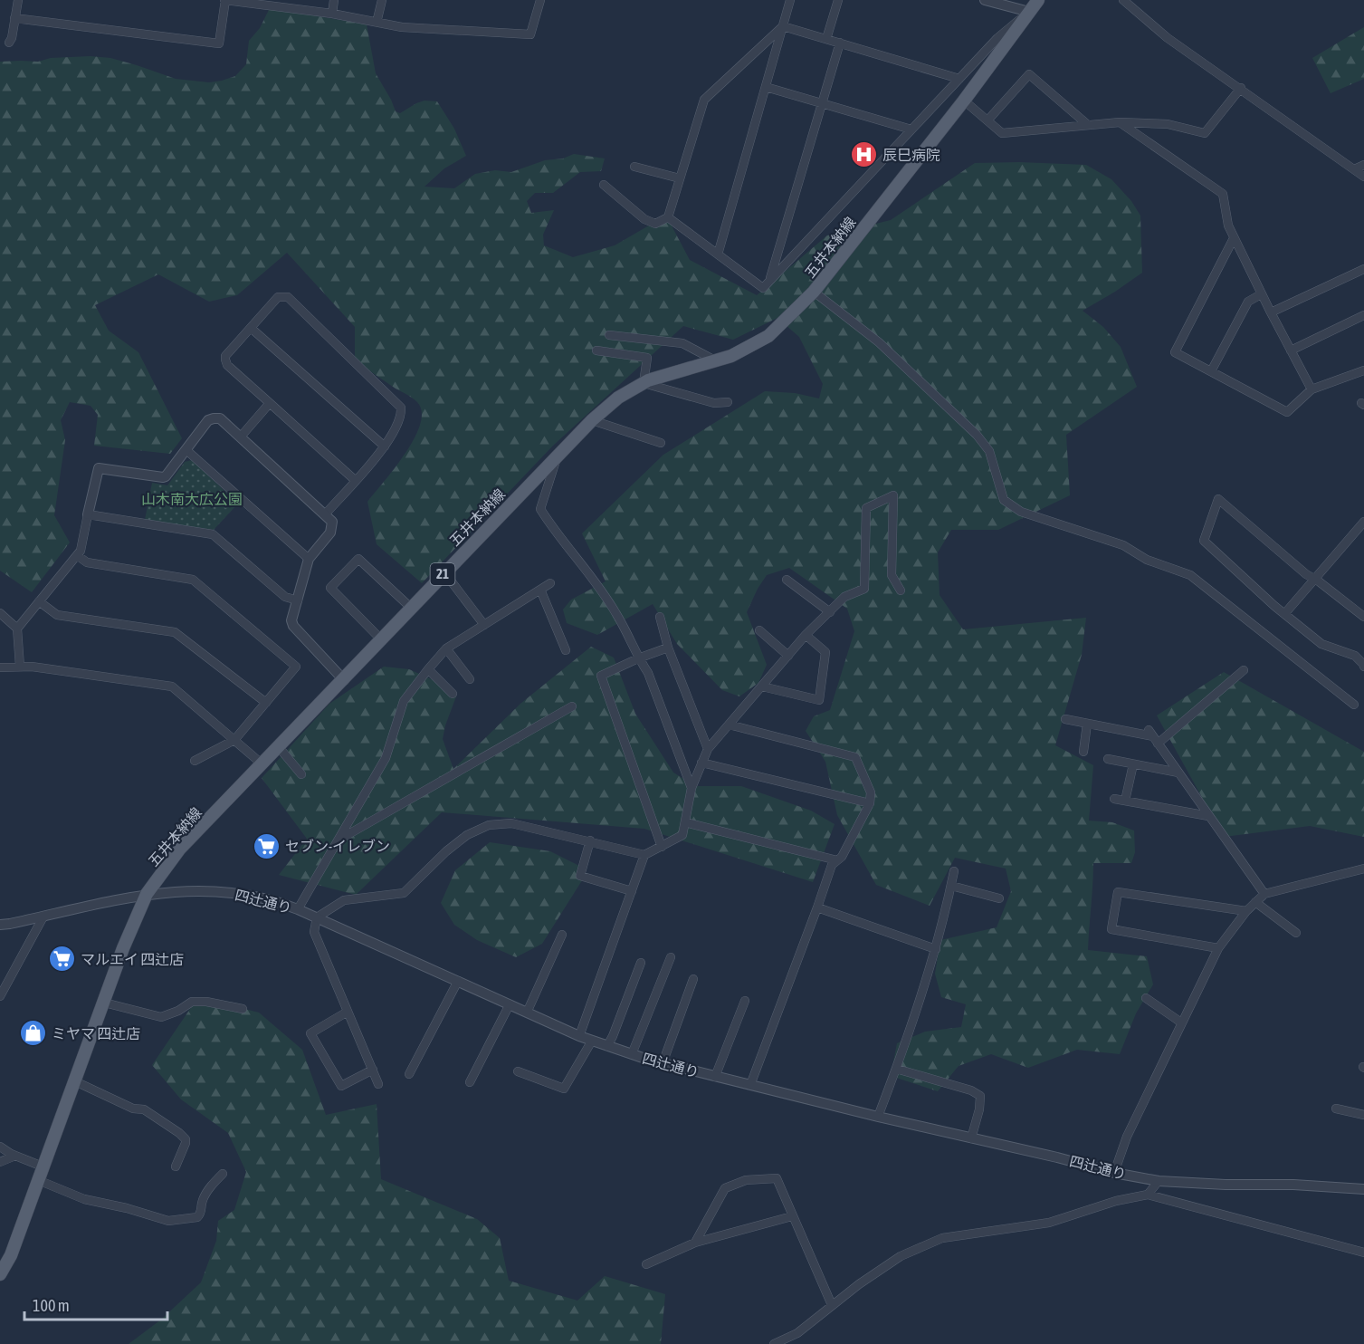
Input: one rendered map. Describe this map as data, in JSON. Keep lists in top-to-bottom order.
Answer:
{
  "streets": {
    "main road": ["五井本納線", "21"],
    "street": ["四辻通り"]
  },
  "crossings": [
    ["五井本納線", "四辻通り"]
  ],
  "parks": ["山木南大広公園"],
  "places": {
    "hospital": ["辰巳病院"],
    "supermarket": ["セブン-イレブン", "マルエイ 四辻店"],
    "shop": ["ミヤマ 四辻店"]
  },
  "scale_bar": "100 m"
}
